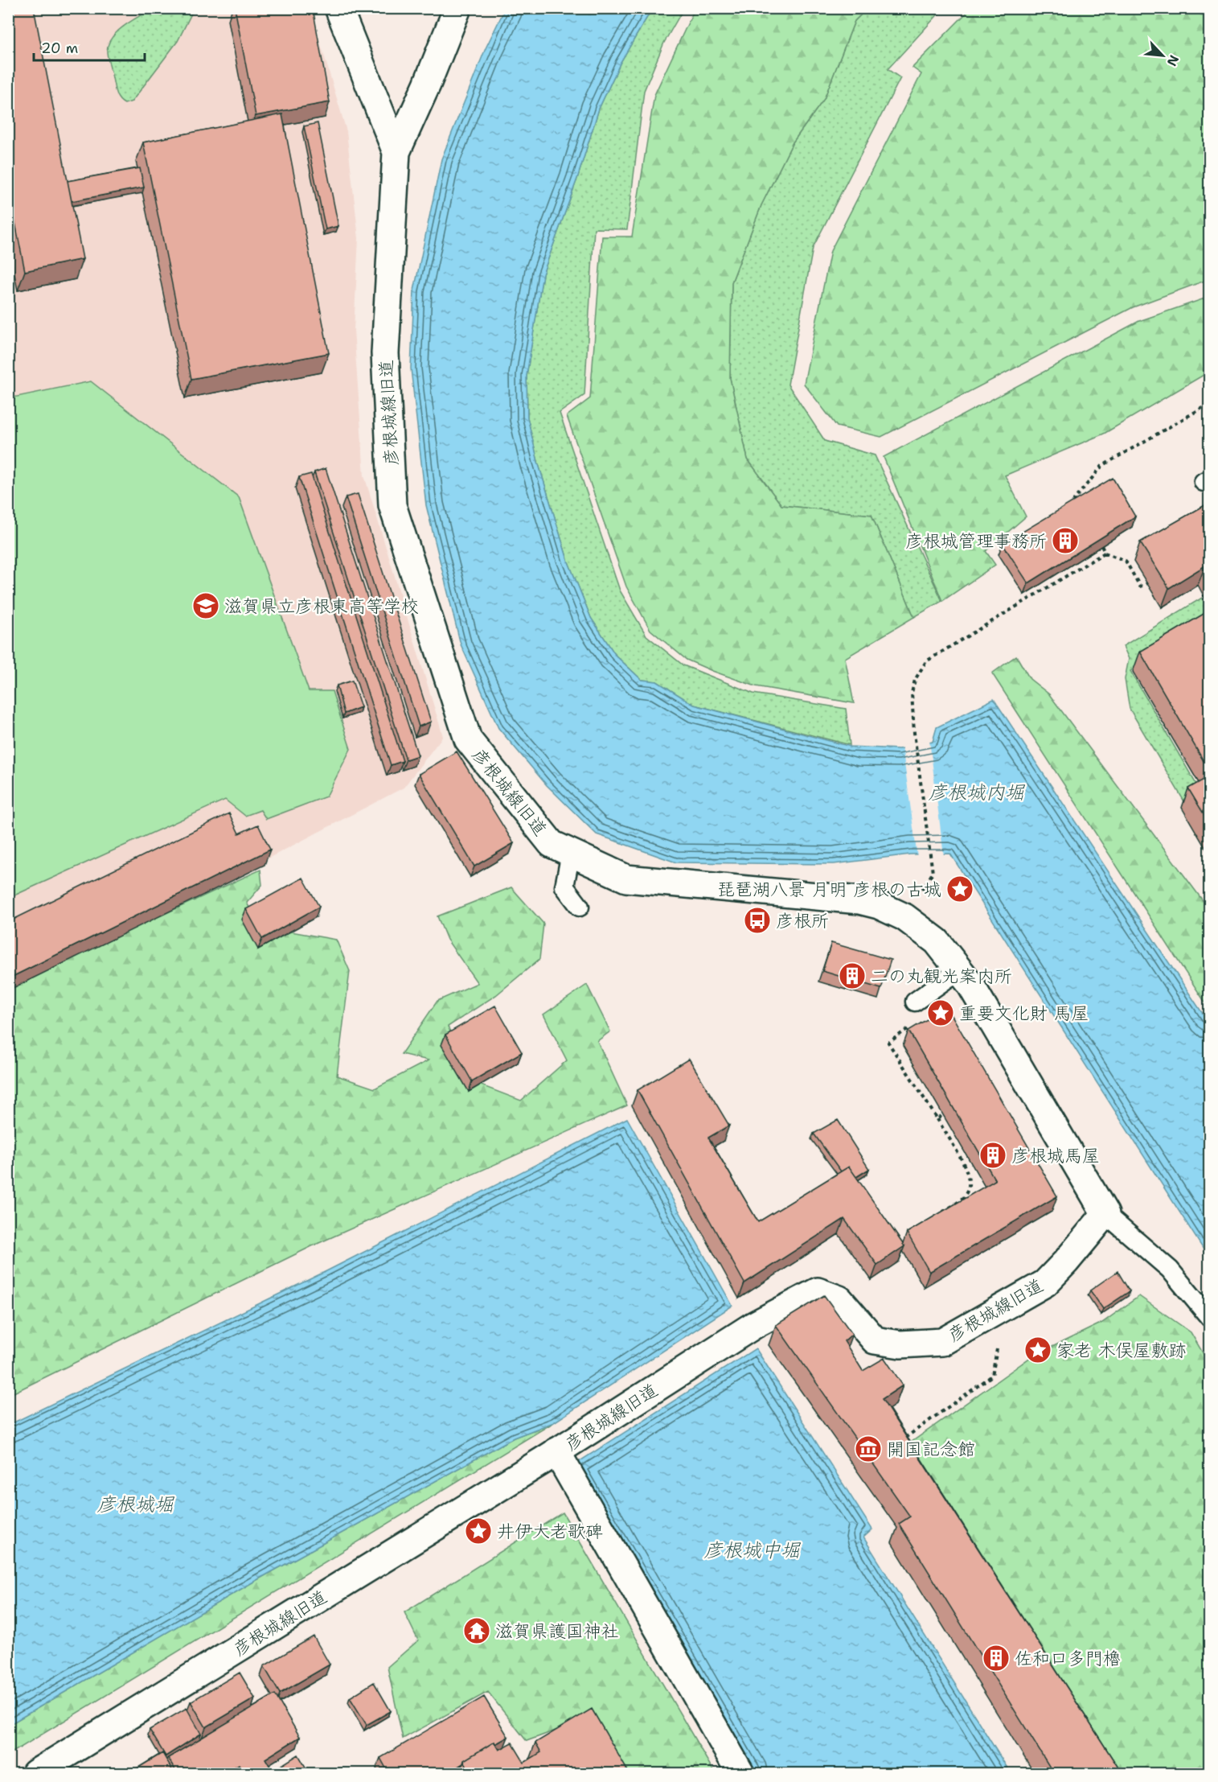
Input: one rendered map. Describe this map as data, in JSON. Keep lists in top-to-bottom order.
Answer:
{
  "streets": {
    "street": ["彦根城線旧道"]
  },
  "water": ["彦根城内堀", "彦根城堀", "彦根城中堀"],
  "places": {
    "building": [
      "彦根城管理事務所",
      "二の丸観光案内所",
      "彦根城馬屋",
      "佐和口多門櫓"
    ],
    "school or university": ["滋賀県立彦根東高等学校"],
    "place": [
      "琵琶湖八景 月明 彦根の古城",
      "重要文化財 馬屋",
      "家老 木俣屋敷跡",
      "井伊大老歌碑"
    ],
    "bus stop": ["彦根所"],
    "museum": ["開国記念館"],
    "temple": ["滋賀県護国神社"]
  },
  "scale_bar": "20 m",
  "north": "bottom right"
}
